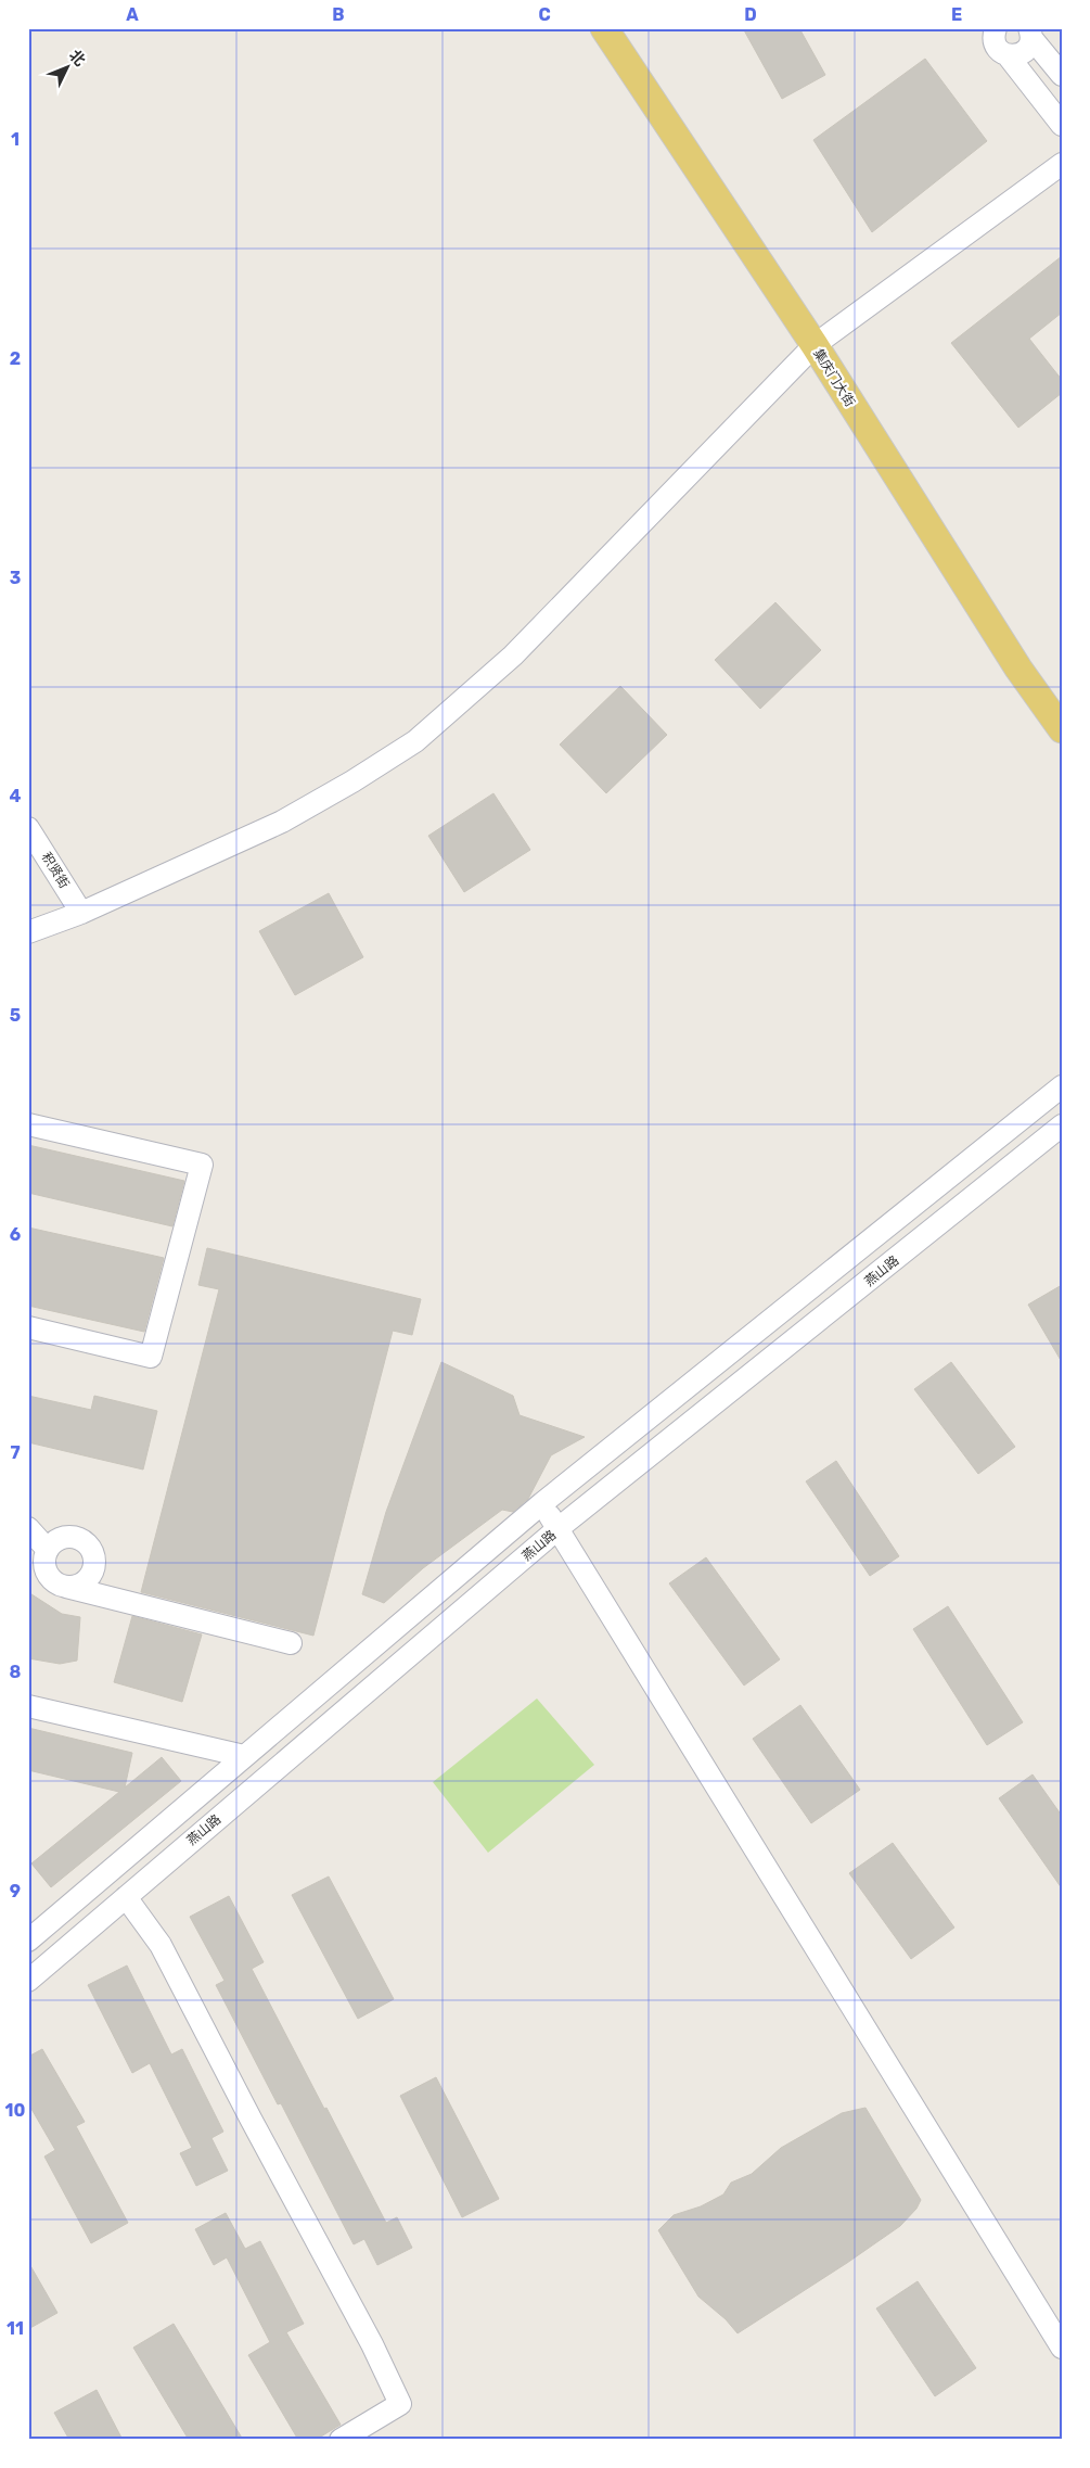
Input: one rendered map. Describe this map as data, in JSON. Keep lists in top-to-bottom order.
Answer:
{
  "streets": {
    "main road": ["集庆门大街"],
    "street": ["积贤街", "燕山路"]
  },
  "north": "top right",
  "grid": {
    "columns": [
      "A",
      "B",
      "C",
      "D",
      "E"
    ],
    "rows": [
      "1",
      "2",
      "3",
      "4",
      "5",
      "6",
      "7",
      "8",
      "9",
      "10",
      "11"
    ]
  }
}
